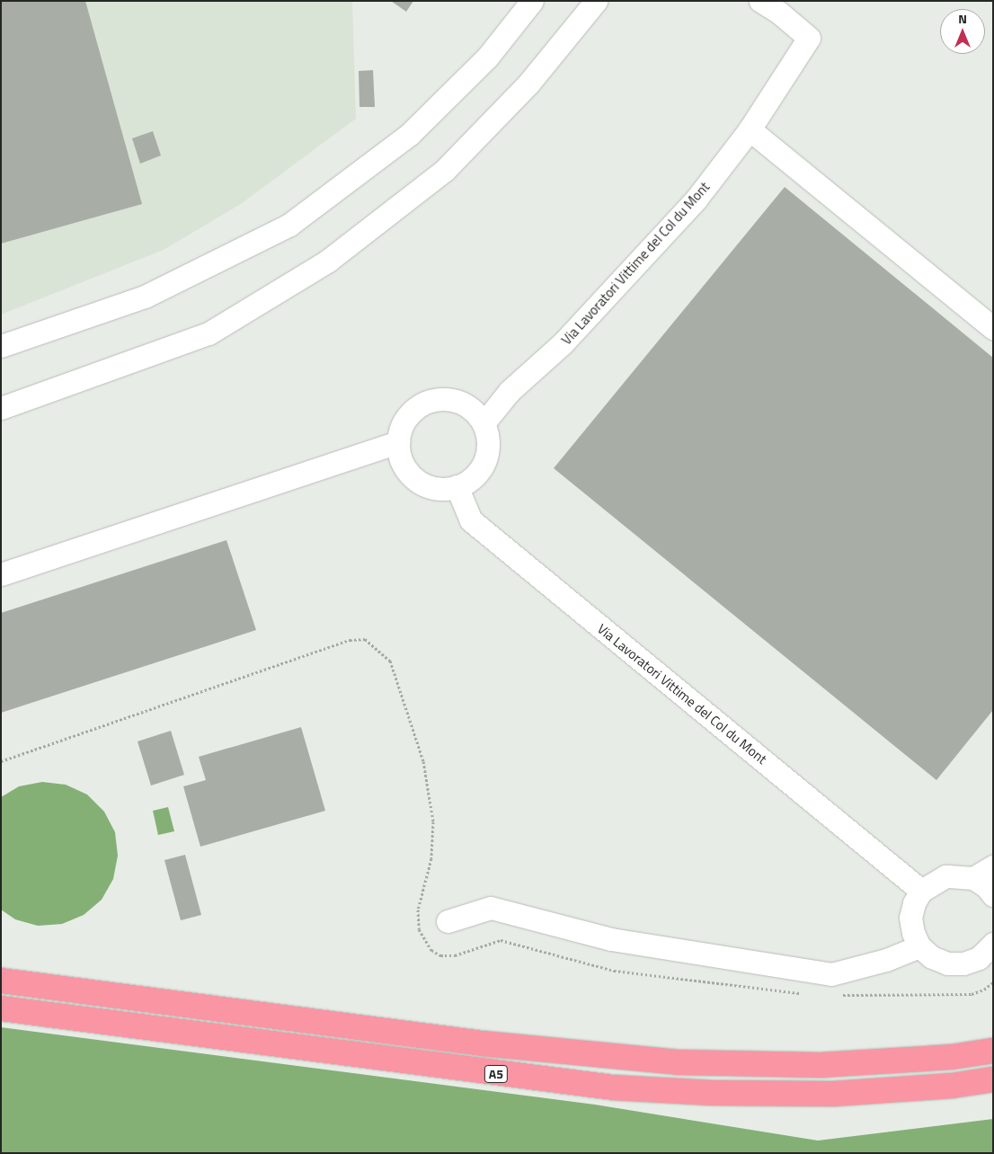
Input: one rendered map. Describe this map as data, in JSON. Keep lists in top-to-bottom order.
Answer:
{
  "streets": {
    "highway": ["A5"],
    "street": ["Via Lavoratori Vittime del Col du Mont"]
  },
  "north": "top"
}
